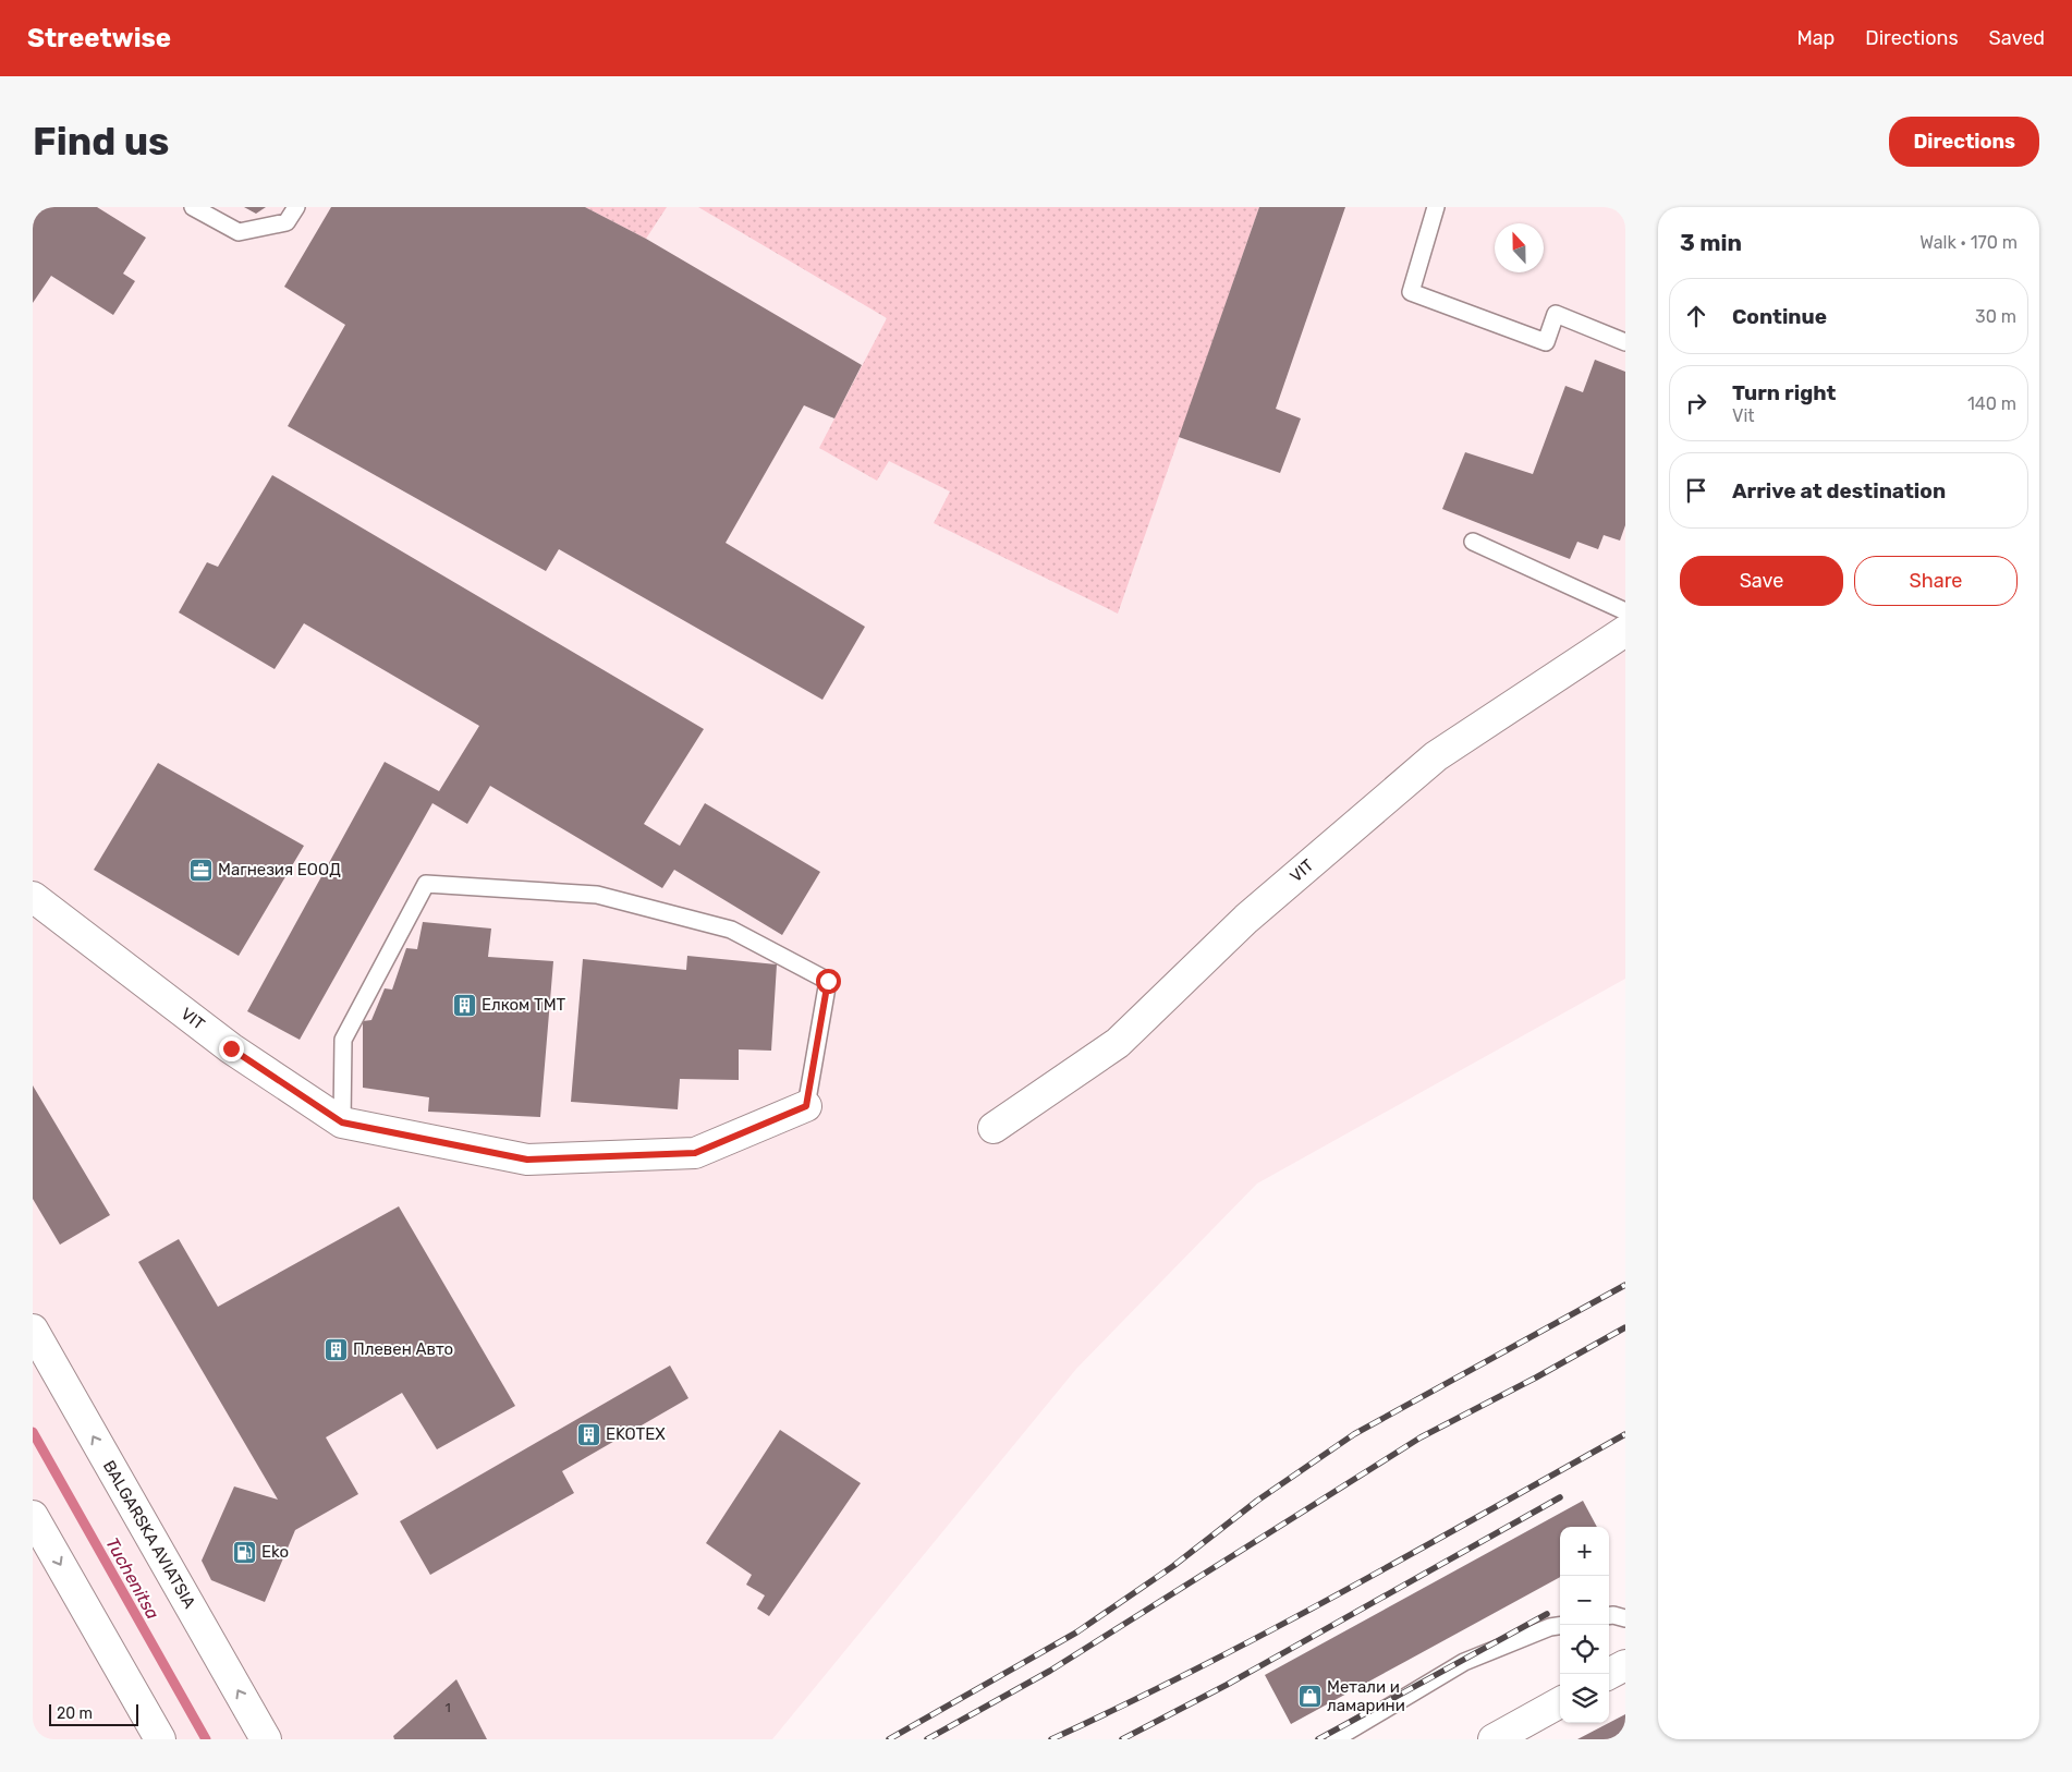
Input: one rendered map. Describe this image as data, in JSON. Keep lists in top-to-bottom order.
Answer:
{
  "streets": {
    "street": ["VIT", "BALGARSKA AVIATSIA"]
  },
  "water": ["Tuchenitsa"],
  "places": {
    "office": ["Магнезия ЕООД"],
    "building": ["Елком ТМТ", "Плевен Авто", "EKOTEX"],
    "fuel station": ["Eko"],
    "shop": ["Метали и ламарини"]
  },
  "house_numbers": ["1"],
  "scale_bar": "20 m",
  "north": "top",
  "page": {
    "header": "Streetwise",
    "nav": ["Map", "Directions", "Saved"],
    "buttons": [
      "Directions",
      ["Save", "Share"]
    ],
    "title": "Find us",
    "heading": ["3 min", "Walk · 170 m"],
    "list": [
      ["Continue", "30 m"],
      ["Turn right", "Vit", "140 m"],
      "Arrive at destination"
    ],
    "map_buttons": ["+", "−"],
    "scale": "20 m"
  }
}
